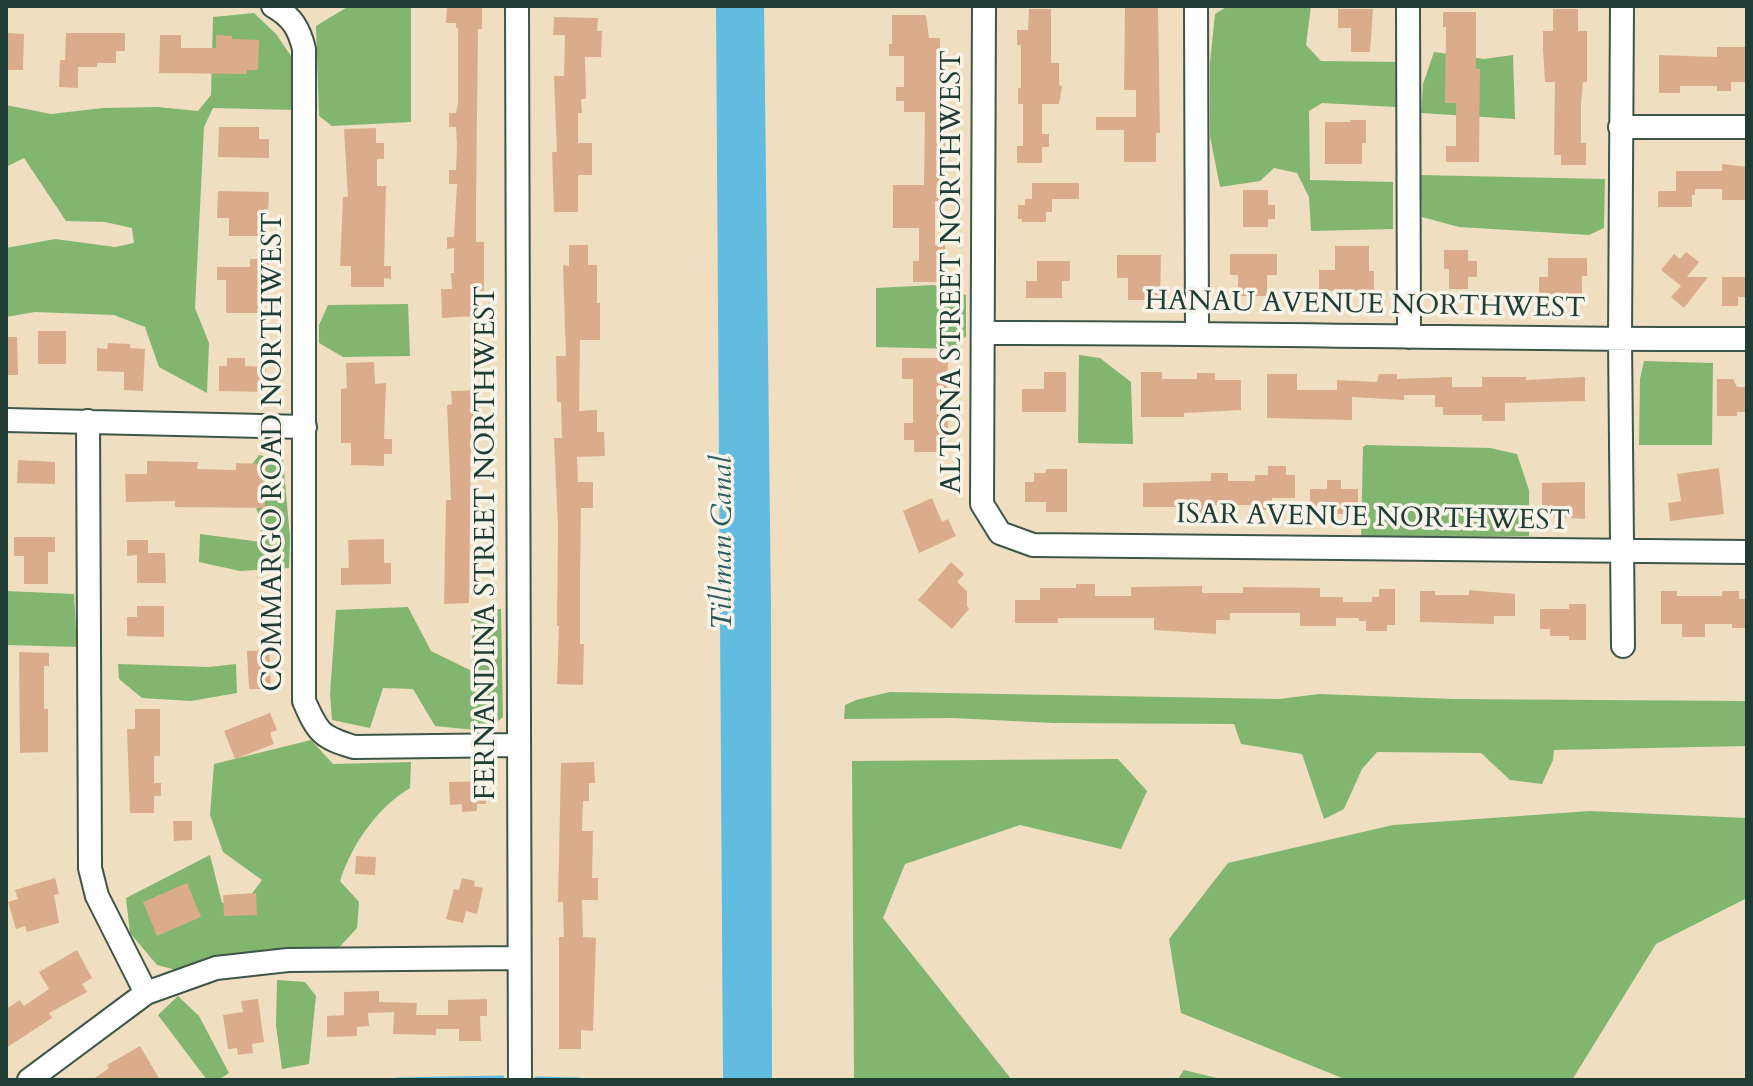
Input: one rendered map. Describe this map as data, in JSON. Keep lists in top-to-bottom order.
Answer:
{
  "streets": {
    "street": [
      "ALTONA STREET NORTHWEST",
      "HANAU AVENUE NORTHWEST",
      "COMMARGO ROAD NORTHWEST",
      "ISAR AVENUE NORTHWEST",
      "FERNANDINA STREET NORTHWEST"
    ]
  },
  "crossings": [
    ["ALTONA STREET NORTHWEST", "HANAU AVENUE NORTHWEST"],
    ["ALTONA STREET NORTHWEST", "ISAR AVENUE NORTHWEST"],
    ["COMMARGO ROAD NORTHWEST", "FERNANDINA STREET NORTHWEST"]
  ],
  "water": ["Tillman Canal"]
}
